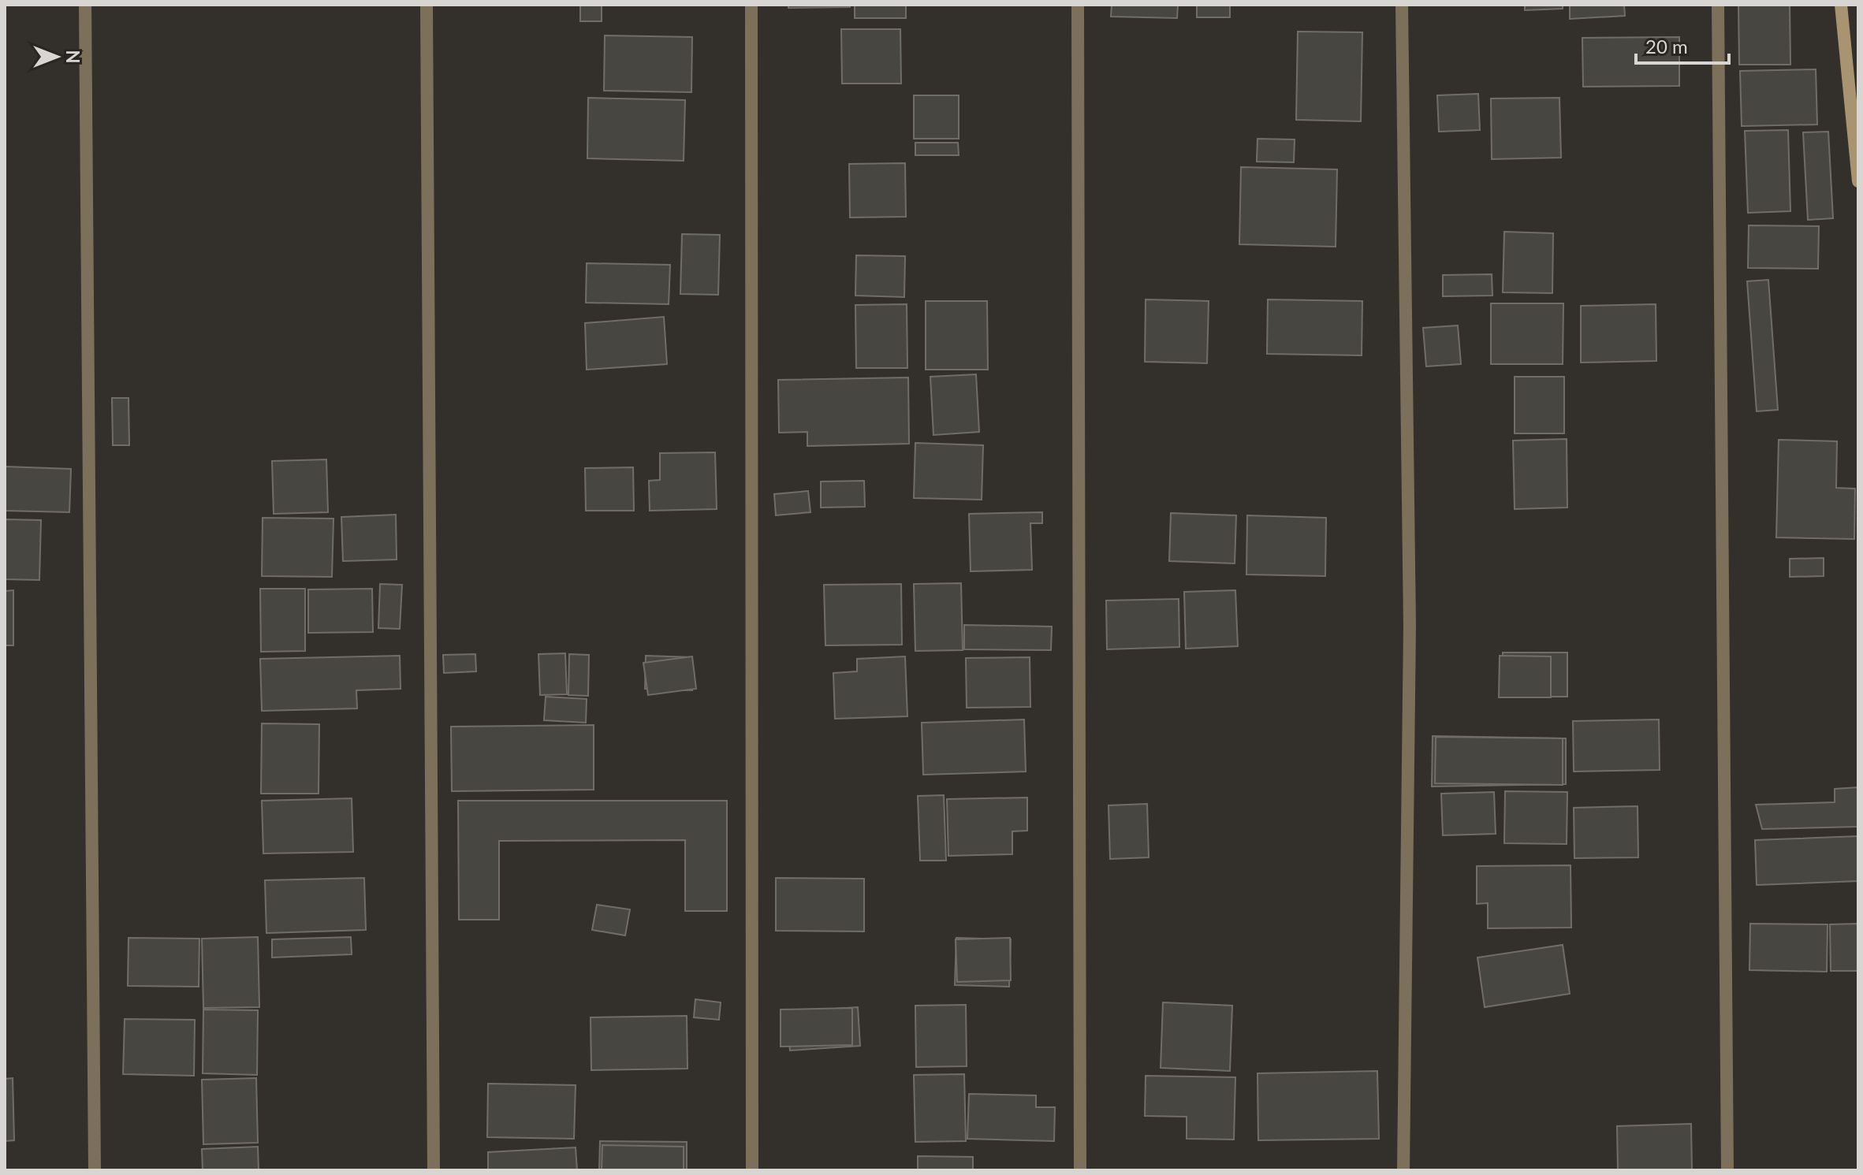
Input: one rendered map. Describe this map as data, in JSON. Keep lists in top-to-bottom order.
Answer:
{
  "scale_bar": "20 m",
  "north": "right"
}
